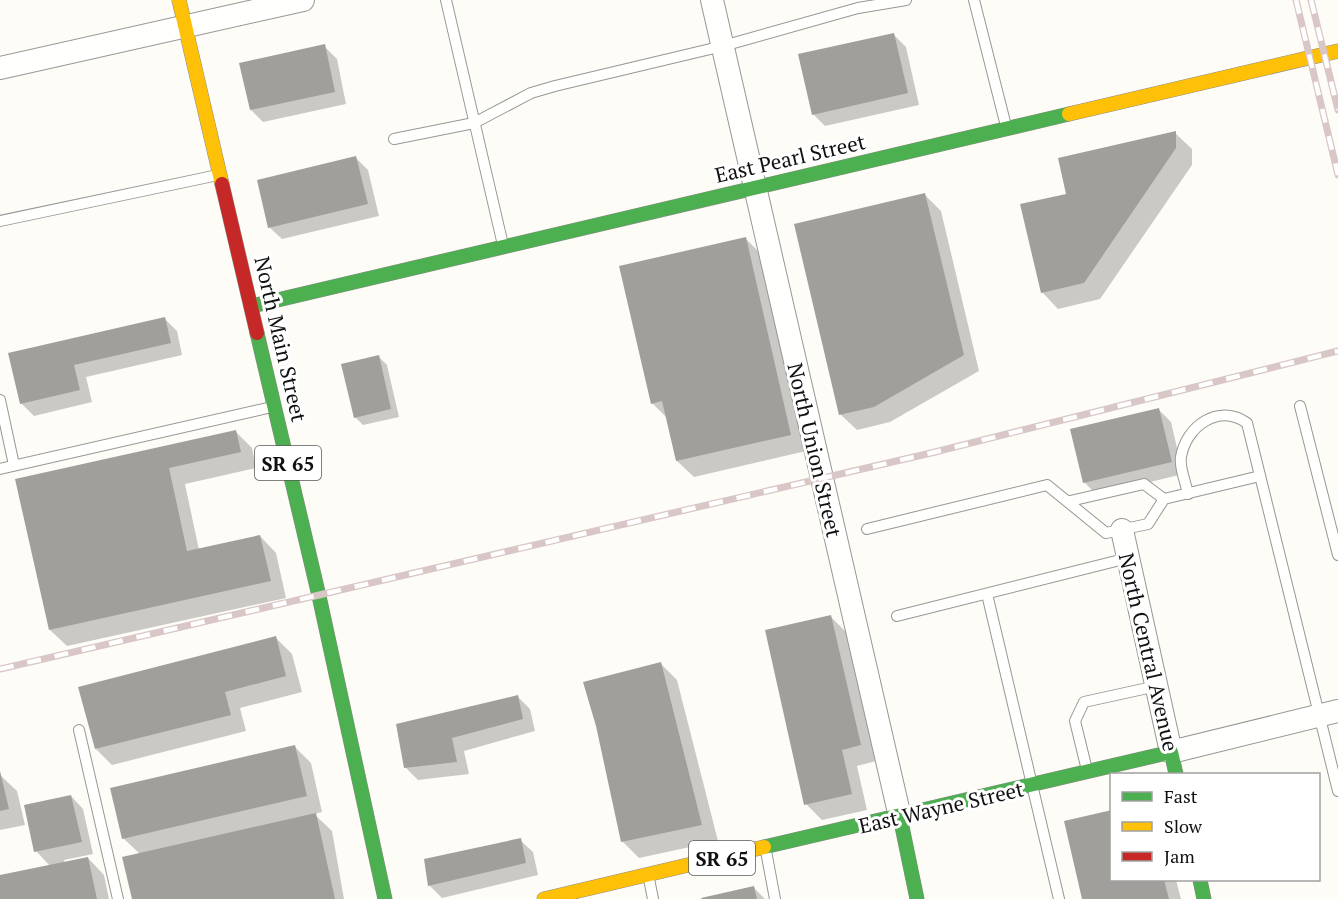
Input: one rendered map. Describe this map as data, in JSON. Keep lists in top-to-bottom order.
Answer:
{
  "streets": {
    "main road": [
      "East Pearl Street",
      "North Main Street",
      "North Union Street",
      "SR 65",
      "North Central Avenue",
      "East Wayne Street"
    ]
  },
  "crossings": [
    ["East Pearl Street", "North Main Street"],
    ["East Pearl Street", "North Union Street"],
    ["North Union Street", "East Wayne Street"],
    ["North Central Avenue", "East Wayne Street"]
  ],
  "legend": ["Fast", "Slow", "Jam"]
}
